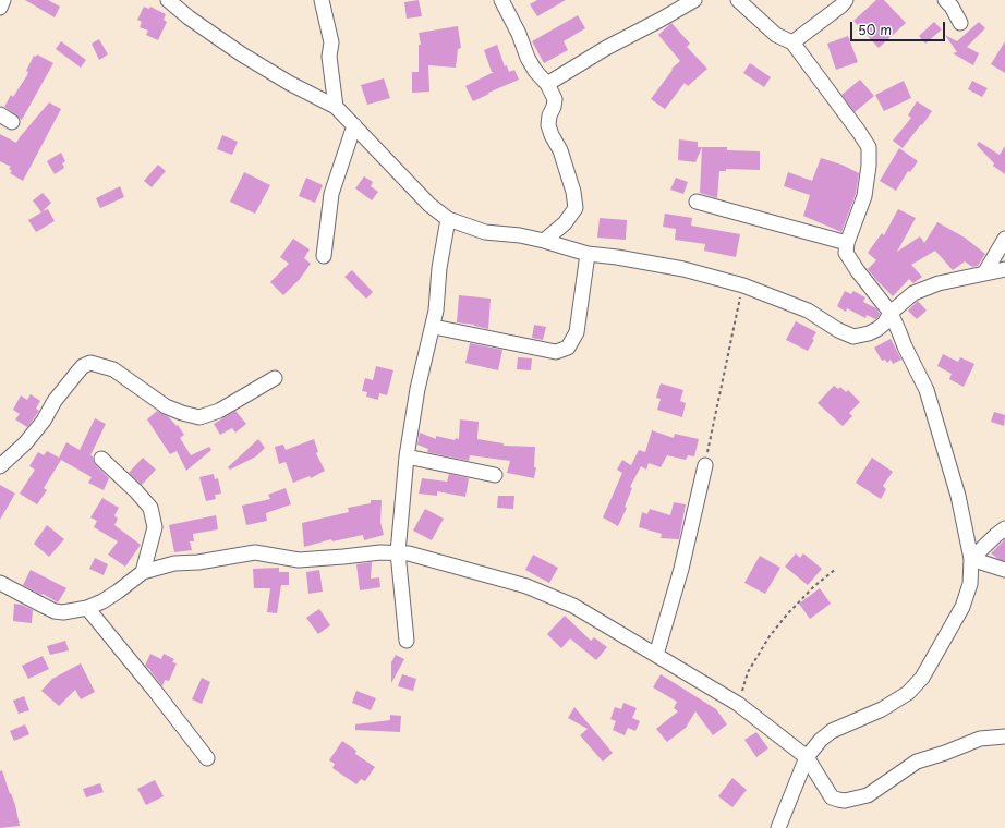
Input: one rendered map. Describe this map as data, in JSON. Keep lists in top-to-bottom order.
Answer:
{
  "scale_bar": "50 m"
}
